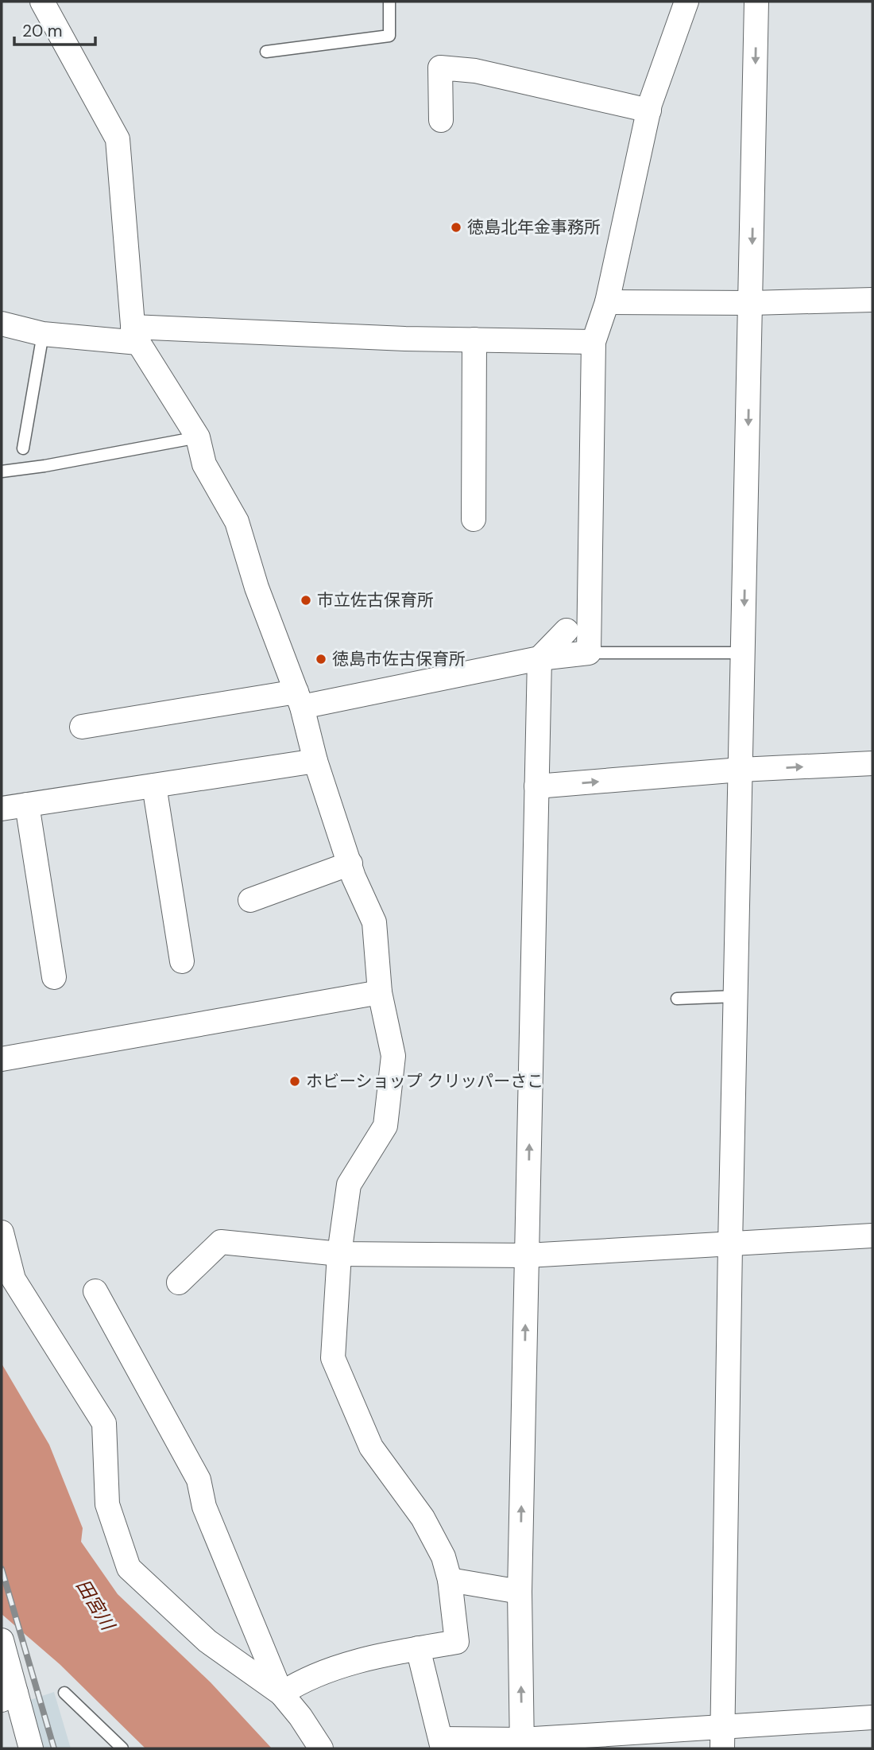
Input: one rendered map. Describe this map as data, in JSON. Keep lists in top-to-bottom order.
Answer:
{
  "water": ["田宮川"],
  "places": [
    "徳島北年金事務所",
    "市立佐古保育所",
    "徳島市佐古保育所",
    "ホビーショップ クリッパーさこ"
  ],
  "scale_bar": "20 m"
}
